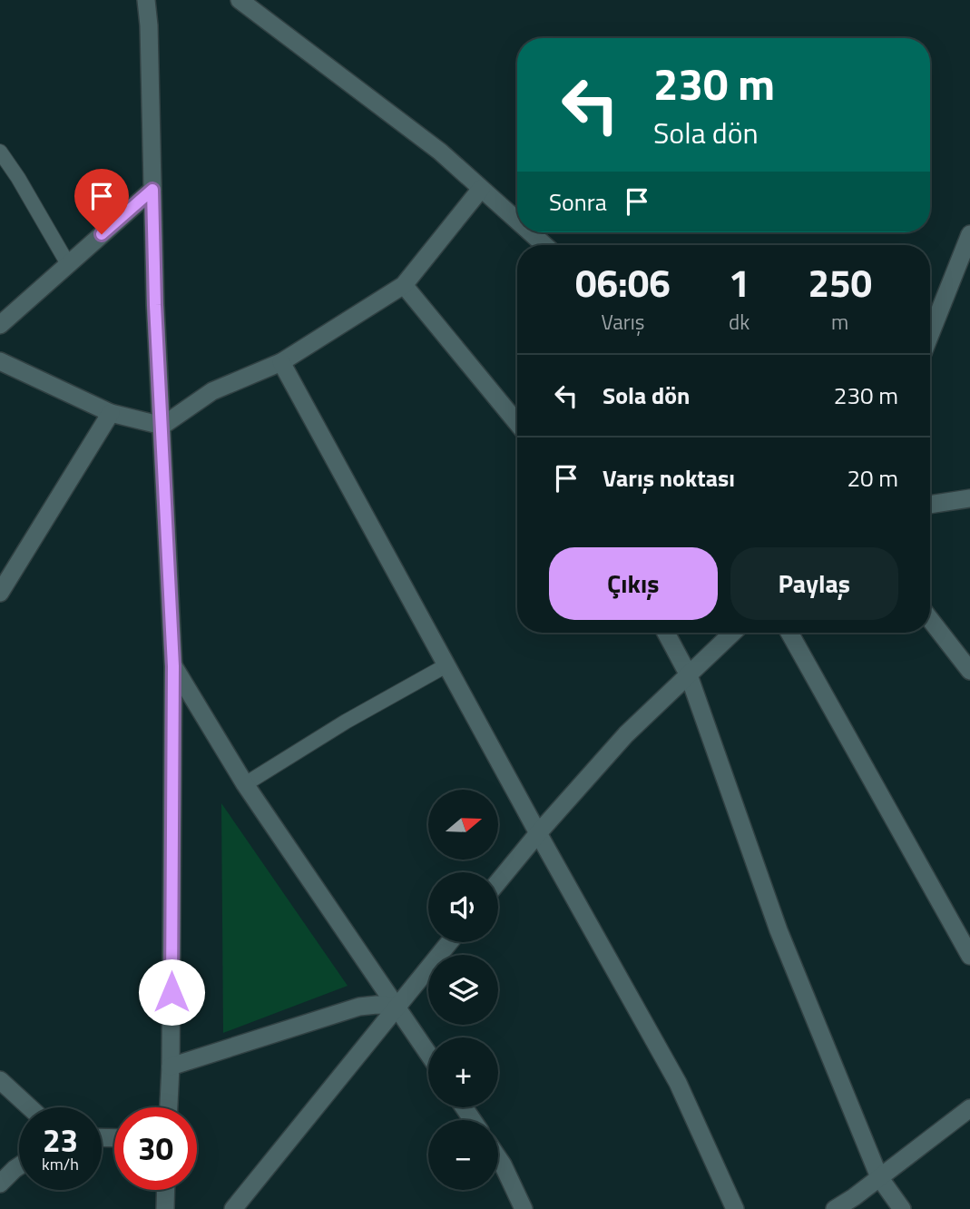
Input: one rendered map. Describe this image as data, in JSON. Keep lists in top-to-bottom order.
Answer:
{
  "north": "right",
  "page": {
    "turn": ["230 m", "Sola dön"],
    "then": "Sonra",
    "eta": [
      "06:06",
      "Varış",
      "1",
      "dk",
      "250",
      "m"
    ],
    "list": [
      {
        "name": "Sola dön",
        "value": "230 m"
      },
      {
        "name": "Varış noktası",
        "value": "20 m"
      }
    ],
    "buttons": ["Çıkış", "Paylaş"],
    "map_buttons": ["+", "−"],
    "speed": "23 km/h",
    "limit": "30"
  }
}
